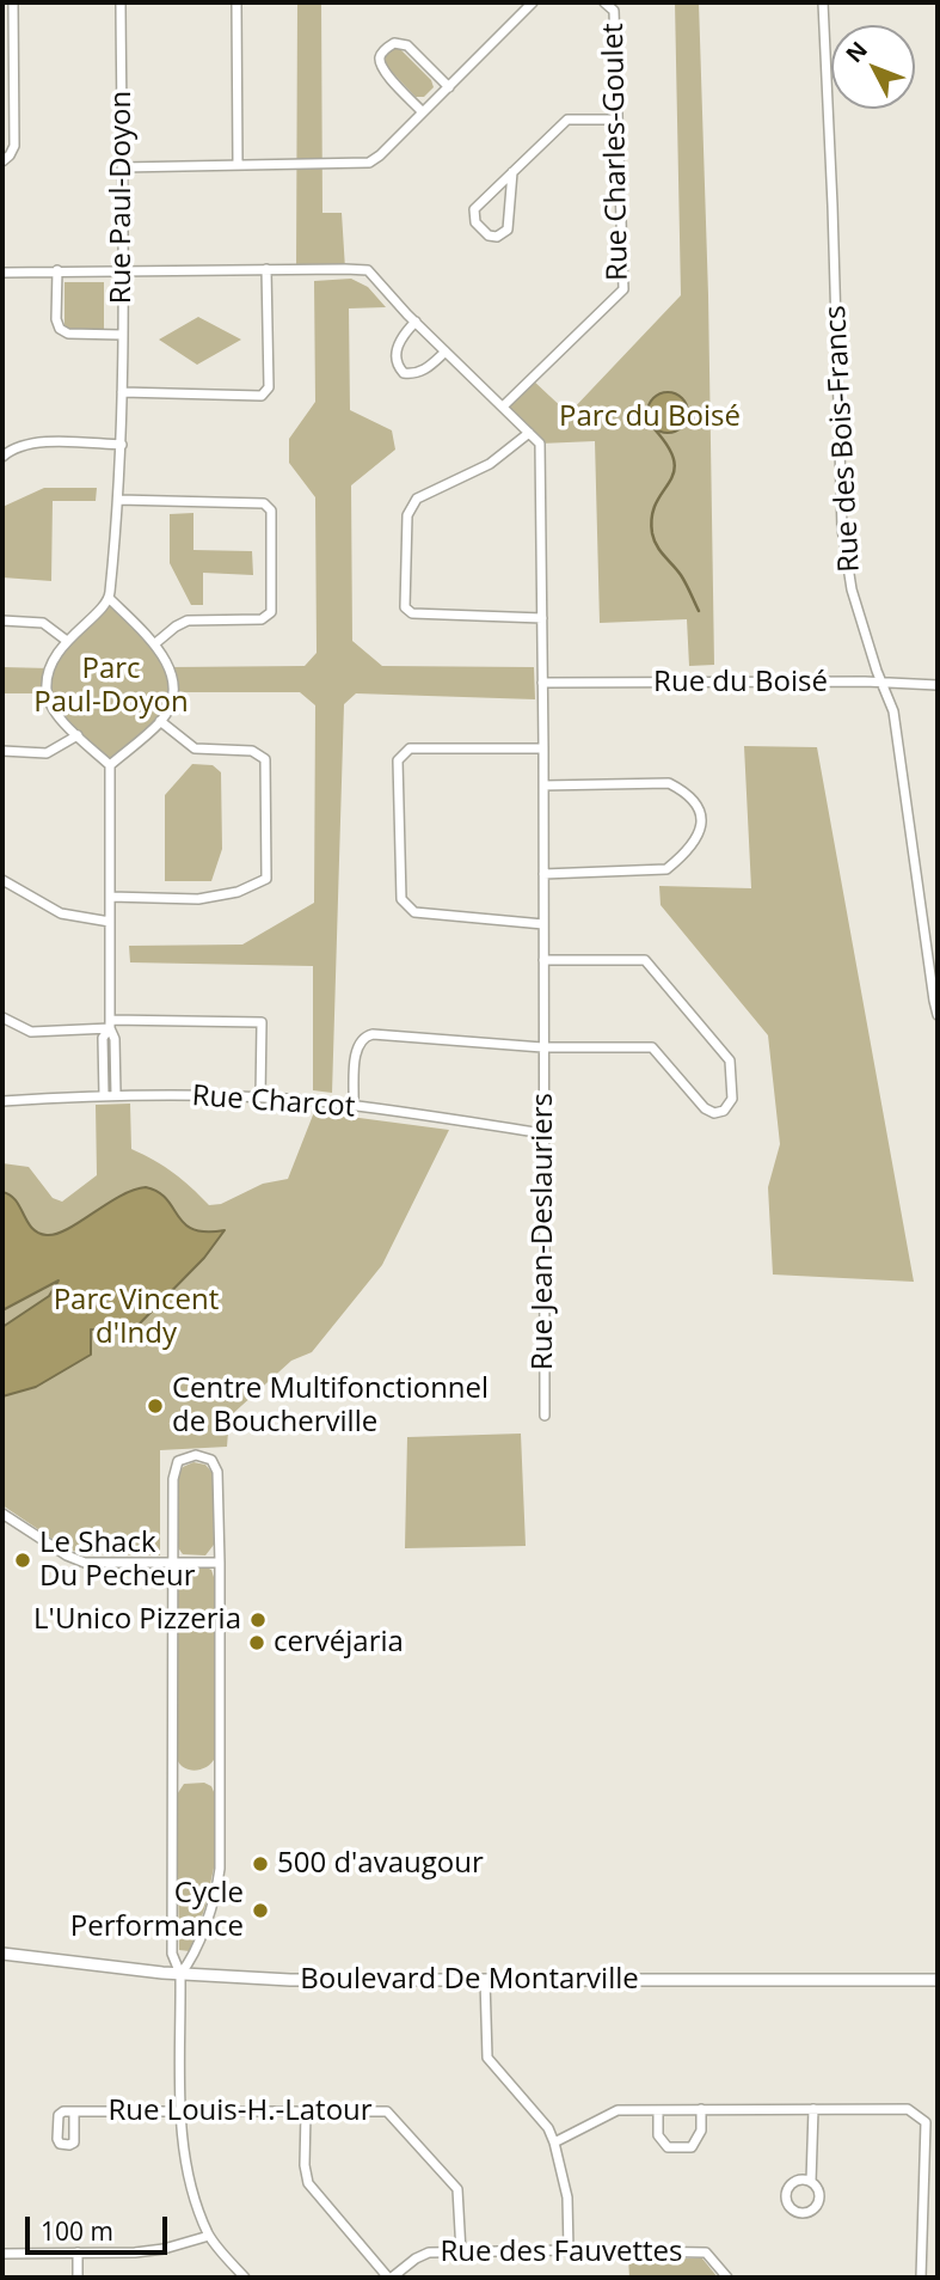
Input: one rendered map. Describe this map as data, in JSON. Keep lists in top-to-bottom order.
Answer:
{
  "streets": {
    "street": [
      "Rue Charles-Goulet",
      "Rue Paul-Doyon",
      "Rue des Bois-Francs",
      "Rue du Boisé",
      "Rue Charcot",
      "Rue Jean-Deslauriers",
      "Boulevard De Montarville",
      "Rue Louis-H.-Latour",
      "Rue des Fauvettes"
    ]
  },
  "crossings": [
    ["Rue Charles-Goulet", "Rue Jean-Deslauriers"],
    ["Rue Paul-Doyon", "Rue Jean-Deslauriers"],
    ["Rue des Bois-Francs", "Rue du Boisé"],
    ["Rue du Boisé", "Rue Jean-Deslauriers"],
    ["Rue Charcot", "Rue Jean-Deslauriers"],
    ["Rue Louis-H.-Latour", "Rue des Fauvettes"]
  ],
  "parks": ["Parc du Boisé", "Parc Paul-Doyon", "Parc Vincent d'Indy"],
  "places": [
    "Centre Multifonctionnel de Boucherville",
    "Le Shack Du Pecheur",
    "L'Unico Pizzeria",
    "cervéjaria",
    "500 d'avaugour",
    "Cycle Performance"
  ],
  "scale_bar": "100 m",
  "north": "top left"
}
